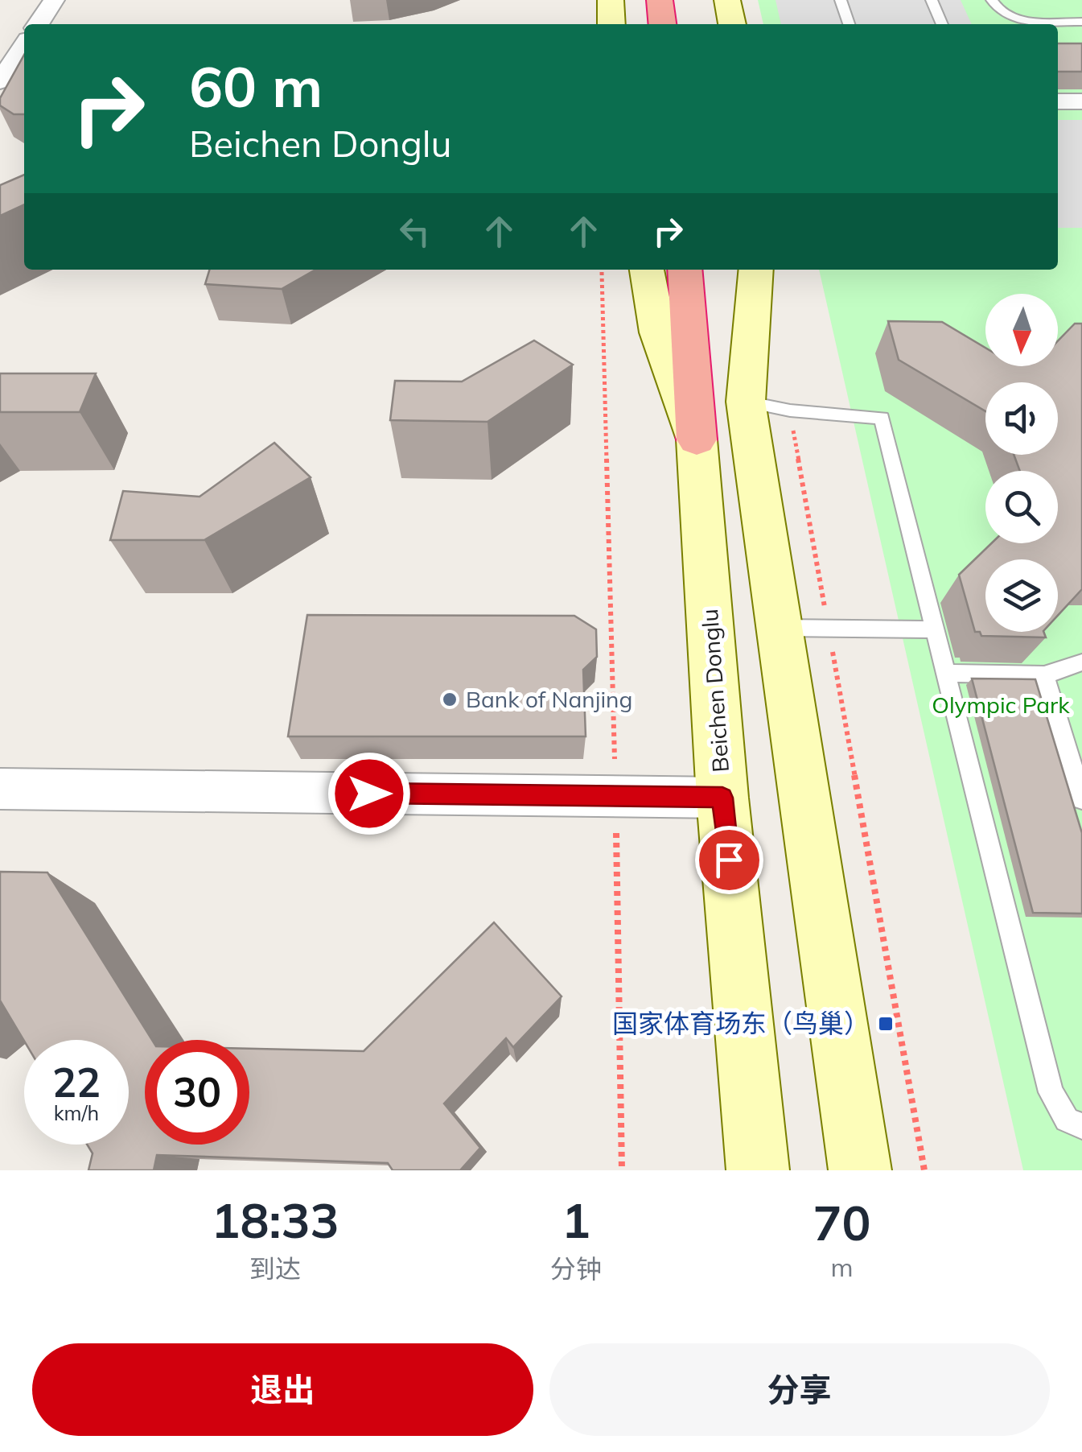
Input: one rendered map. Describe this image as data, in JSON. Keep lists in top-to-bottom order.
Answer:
{
  "streets": {
    "main road": ["Beichen Donglu"]
  },
  "parks": ["Olympic Park"],
  "places": {
    "other": ["Bank of Nanjing"],
    "transit": ["国家体育场东（鸟巢）"]
  },
  "north": "bottom",
  "page": {
    "turn": ["60 m", "Beichen Donglu"],
    "speed": "22 km/h",
    "limit": "30",
    "eta": [
      "18:33",
      "到达",
      "1",
      "分钟",
      "70",
      "m"
    ],
    "buttons": ["退出", "分享"]
  }
}
